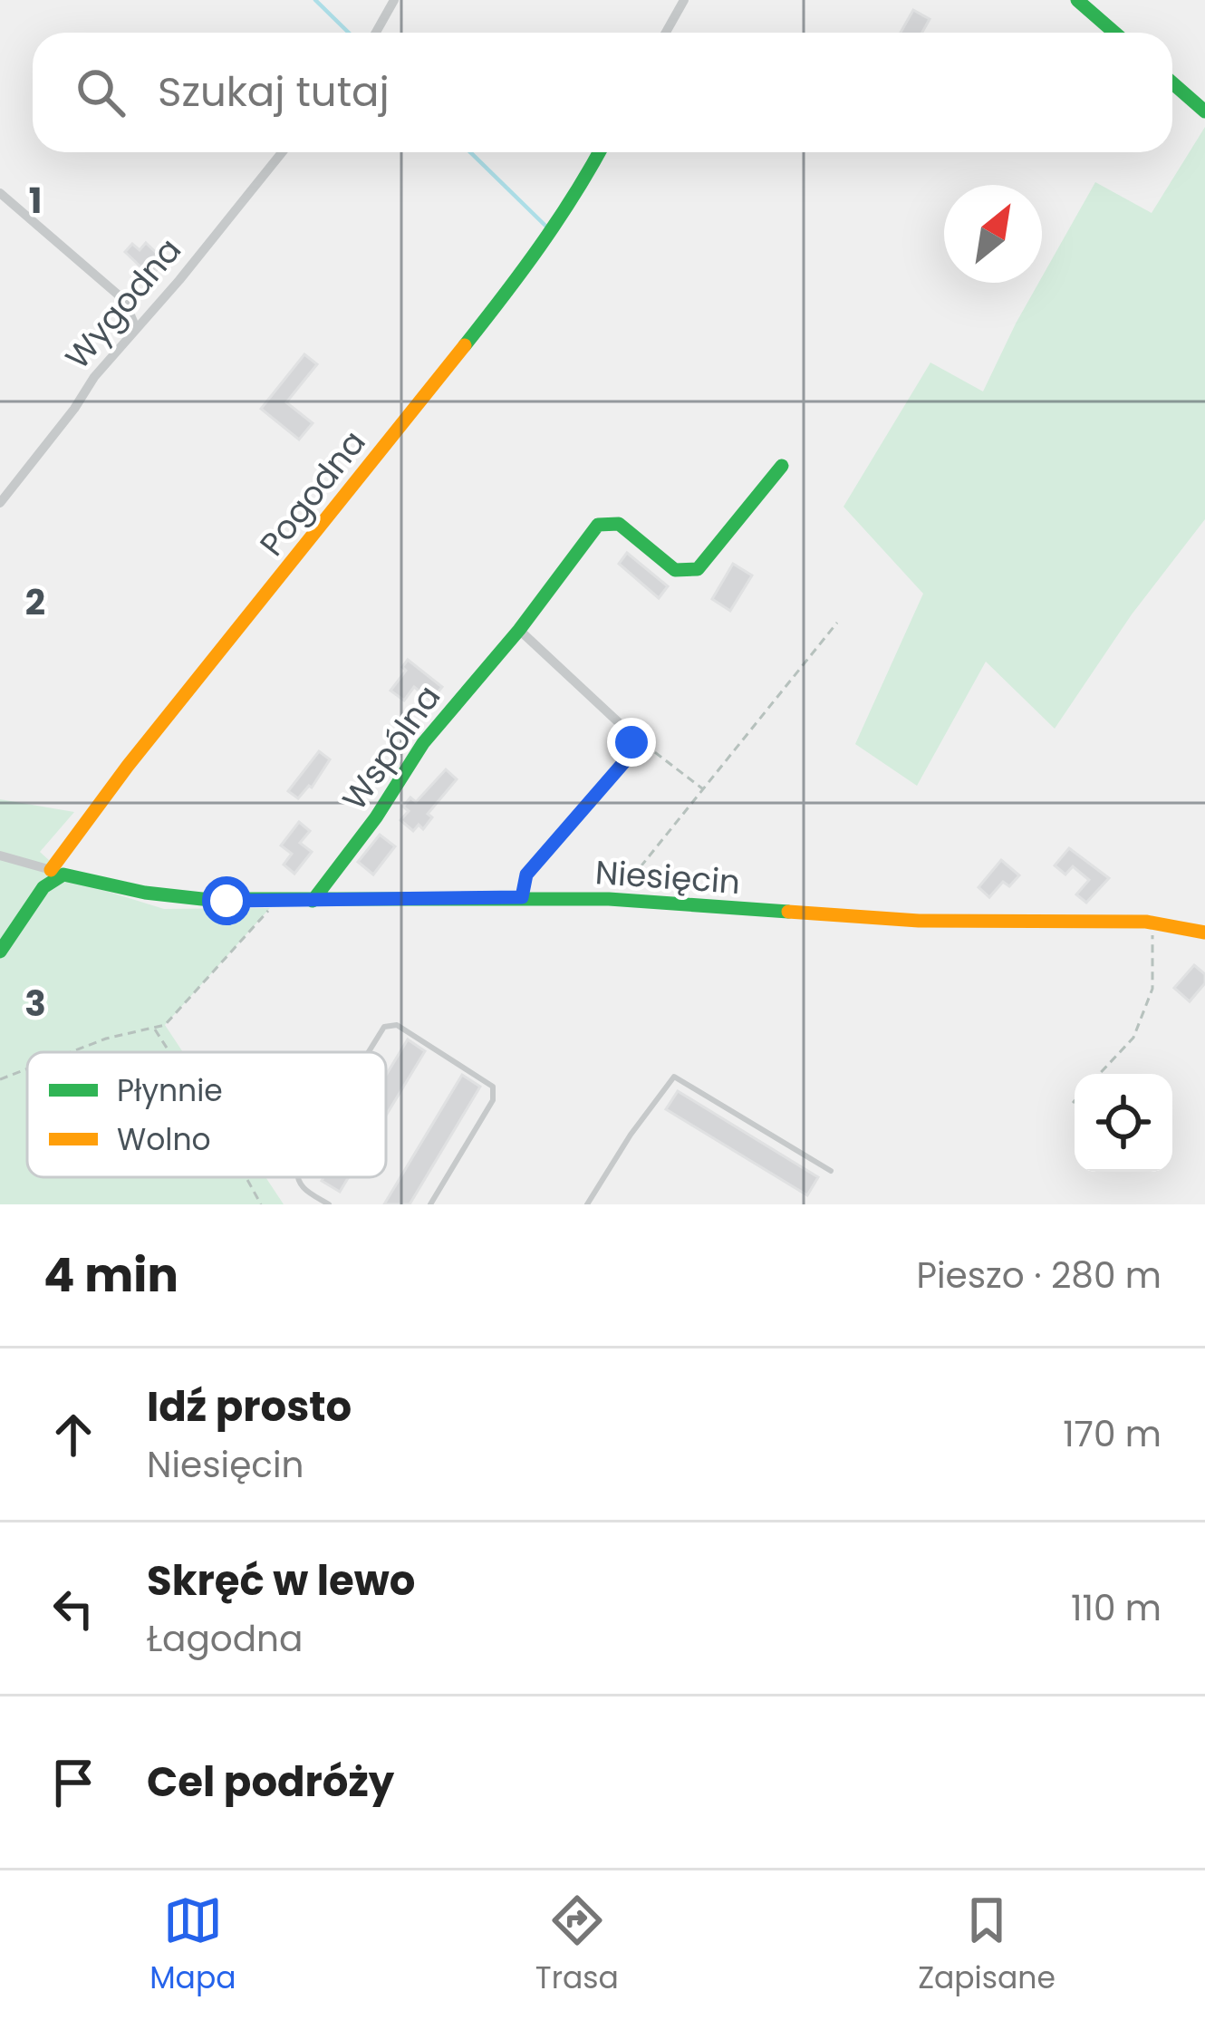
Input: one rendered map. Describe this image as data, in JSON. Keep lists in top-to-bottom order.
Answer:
{
  "streets": {
    "street": [
      "Wygodna",
      "Pogodna",
      "Wspólna",
      "Niesięcin"
    ]
  },
  "crossings": [
    ["Pogodna", "Niesięcin"],
    ["Wspólna", "Niesięcin"]
  ],
  "legend": ["Płynnie", "Wolno"],
  "north": "top right",
  "page": {
    "search": "Szukaj tutaj",
    "heading": ["4 min", "Pieszo · 280 m"],
    "list": [
      ["Idź prosto", "Niesięcin", "170 m"],
      ["Skręć w lewo", "Łagodna", "110 m"],
      "Cel podróży"
    ],
    "nav": ["Mapa", "Trasa", "Zapisane"]
  },
  "grid": {
    "rows": ["1", "2", "3"]
  }
}
